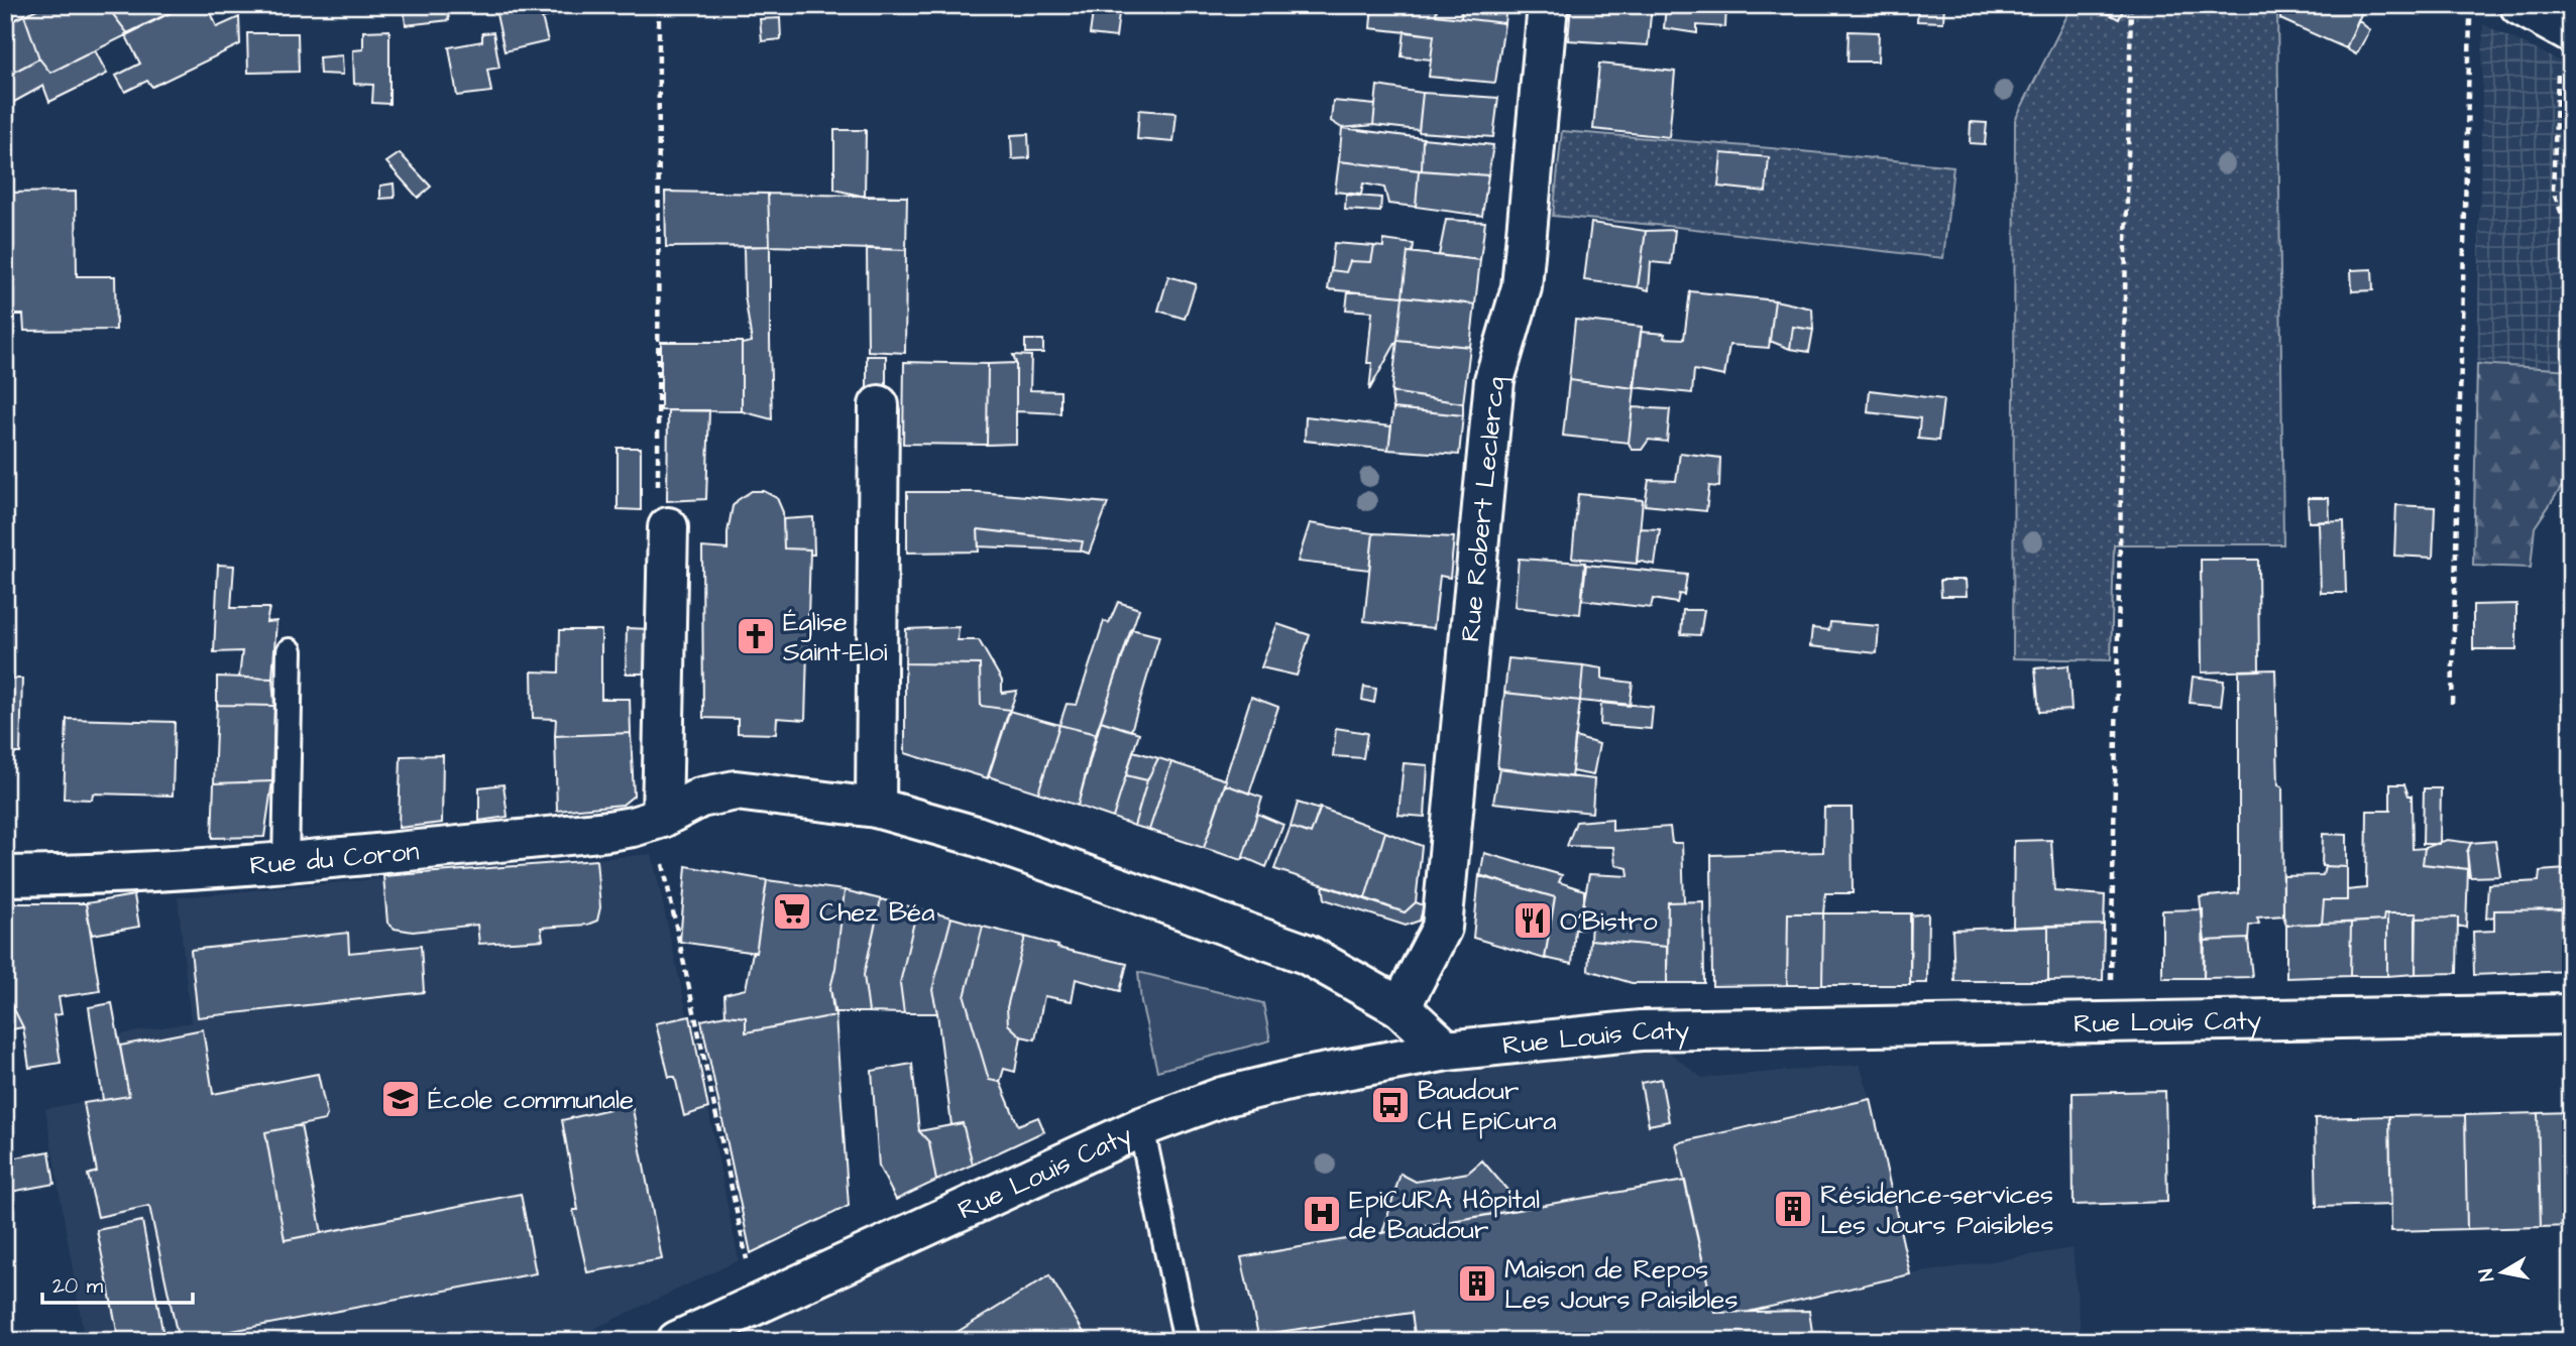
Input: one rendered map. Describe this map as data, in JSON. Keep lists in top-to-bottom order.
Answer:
{
  "streets": {
    "street": ["Rue Robert Leclercq", "Rue du Coron", "Rue Louis Caty"]
  },
  "crossings": [
    ["Rue Robert Leclercq", "Rue du Coron"],
    ["Rue du Coron", "Rue Louis Caty"]
  ],
  "places": {
    "church": ["Église Saint-Eloi"],
    "supermarket": ["Chez Béa"],
    "restaurant": ["O'Bistro"],
    "school or university": ["École communale"],
    "bus stop": ["Baudour CH EpiCura"],
    "building": ["Résidence-services Les Jours Paisibles", "Maison de Repos Les Jours Paisibles"],
    "hospital": ["EpiCURA Hôpital de Baudour"]
  },
  "scale_bar": "20 m",
  "north": "left"
}
